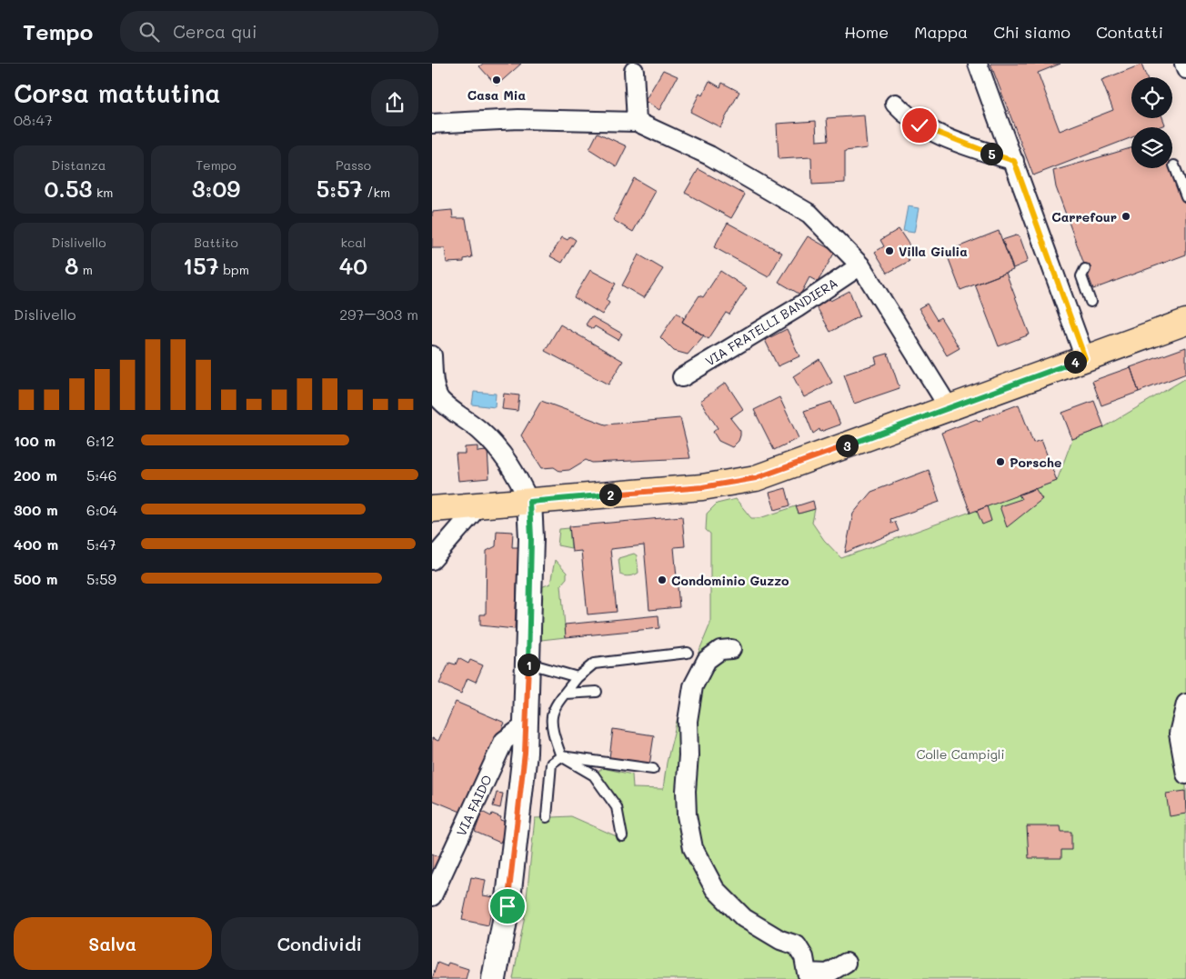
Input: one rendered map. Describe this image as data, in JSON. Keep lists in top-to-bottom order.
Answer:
{
  "streets": {
    "street": ["VIA FRATELLI BANDIERA", "VIA FAIDO"]
  },
  "parks": ["Colle Campigli"],
  "places": [
    "Casa Mia",
    "Carrefour",
    "Villa Giulia",
    "Porsche",
    "Condominio Guzzo"
  ],
  "page": {
    "header": "Tempo",
    "search": "Cerca qui",
    "nav": [
      "Home",
      "Mappa",
      "Chi siamo",
      "Contatti"
    ],
    "heading": ["Corsa mattutina", "08:47"],
    "stats": [
      ["Distanza", "0.53 km"],
      ["Tempo", "3:09"],
      ["Passo", "5:57 /km"],
      ["Dislivello", "8 m"],
      ["Battito", "157 bpm"],
      ["kcal", "40"]
    ],
    "pins": [
      "5",
      "4",
      "3",
      "2",
      "1"
    ],
    "chart": ["Dislivello", "297–303 m"],
    "list": [
      {
        "name": "100 m",
        "note": "6:12"
      },
      {
        "name": "200 m",
        "note": "5:46"
      },
      {
        "name": "300 m",
        "note": "6:04"
      },
      {
        "name": "400 m",
        "note": "5:47"
      },
      {
        "name": "500 m",
        "note": "5:59"
      }
    ],
    "buttons": ["Salva", "Condividi"]
  }
}
